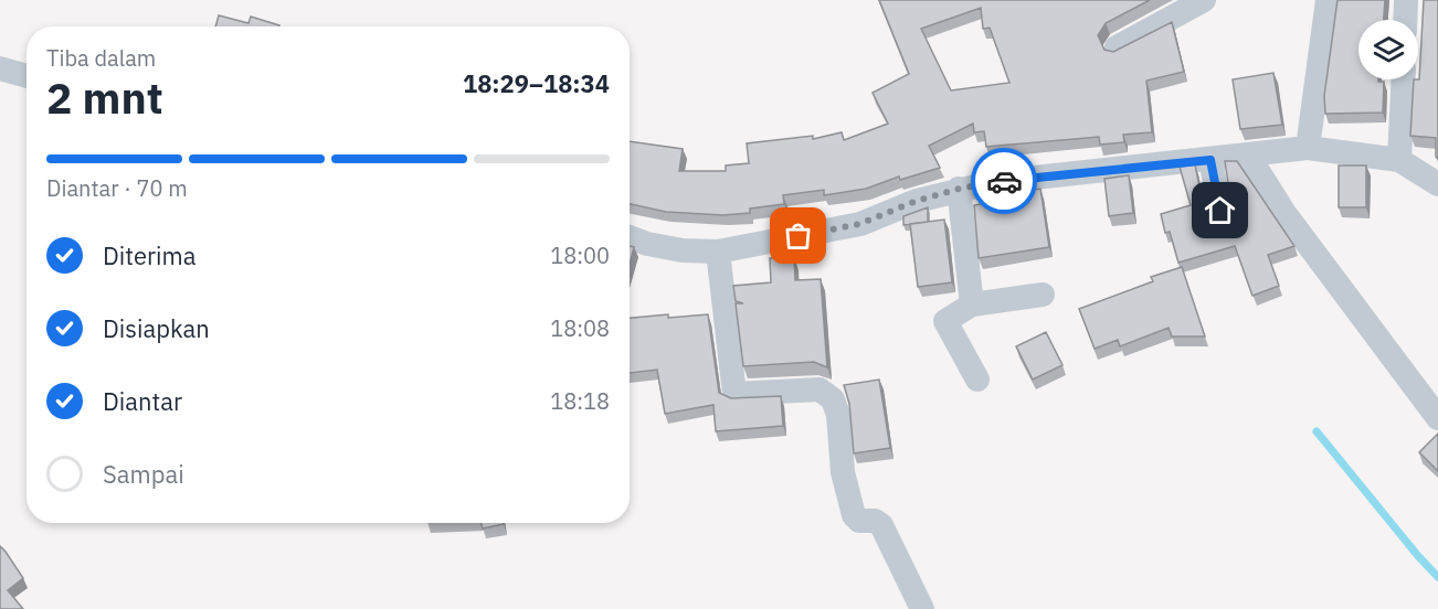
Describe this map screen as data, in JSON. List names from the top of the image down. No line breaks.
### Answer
{"page":{"heading":["2 mnt","Tiba dalam","18:29–18:34"],"bar":"Diantar · 70 m","list":[["Diterima","18:00"],["Disiapkan","18:08"],["Diantar","18:18"],"Sampai"]}}
